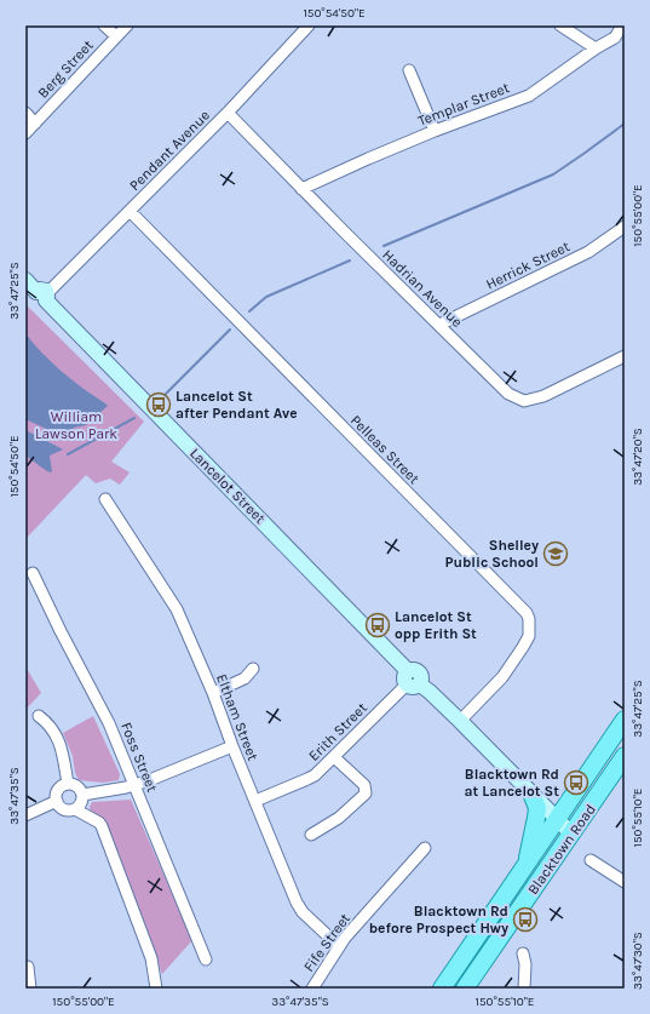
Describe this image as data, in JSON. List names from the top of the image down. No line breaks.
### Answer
{"streets":{"main road":["Blacktown Road"],"street":["Berg Street","Templar Street","Pendant Avenue","Herrick Street","Hadrian Avenue","Pelleas Street","Lancelot Street","Eltham Street","Erith Street","Foss Street","Fife Street"]},"crossings":[["Templar Street","Hadrian Avenue"],["Pendant Avenue","Hadrian Avenue"],["Pendant Avenue","Pelleas Street"],["Pendant Avenue","Lancelot Street"],["Herrick Street","Hadrian Avenue"],["Pelleas Street","Lancelot Street"],["Lancelot Street","Erith Street"],["Lancelot Street","Blacktown Road"],["Eltham Street","Erith Street"],["Eltham Street","Fife Street"]],"parks":["William Lawson Park"],"places":{"bus stop":["Lancelot St after Pendant Ave","Lancelot St opp Erith St","Blacktown Rd at Lancelot St","Blacktown Rd before Prospect Hwy"],"school or university":["Shelley Public School"]},"coordinates":["150°54'50\"E","150°55'00\"E","33°47'25\"S","33°47'20\"S","33°47'35\"S","150°55'10\"E","33°47'30\"S"]}
